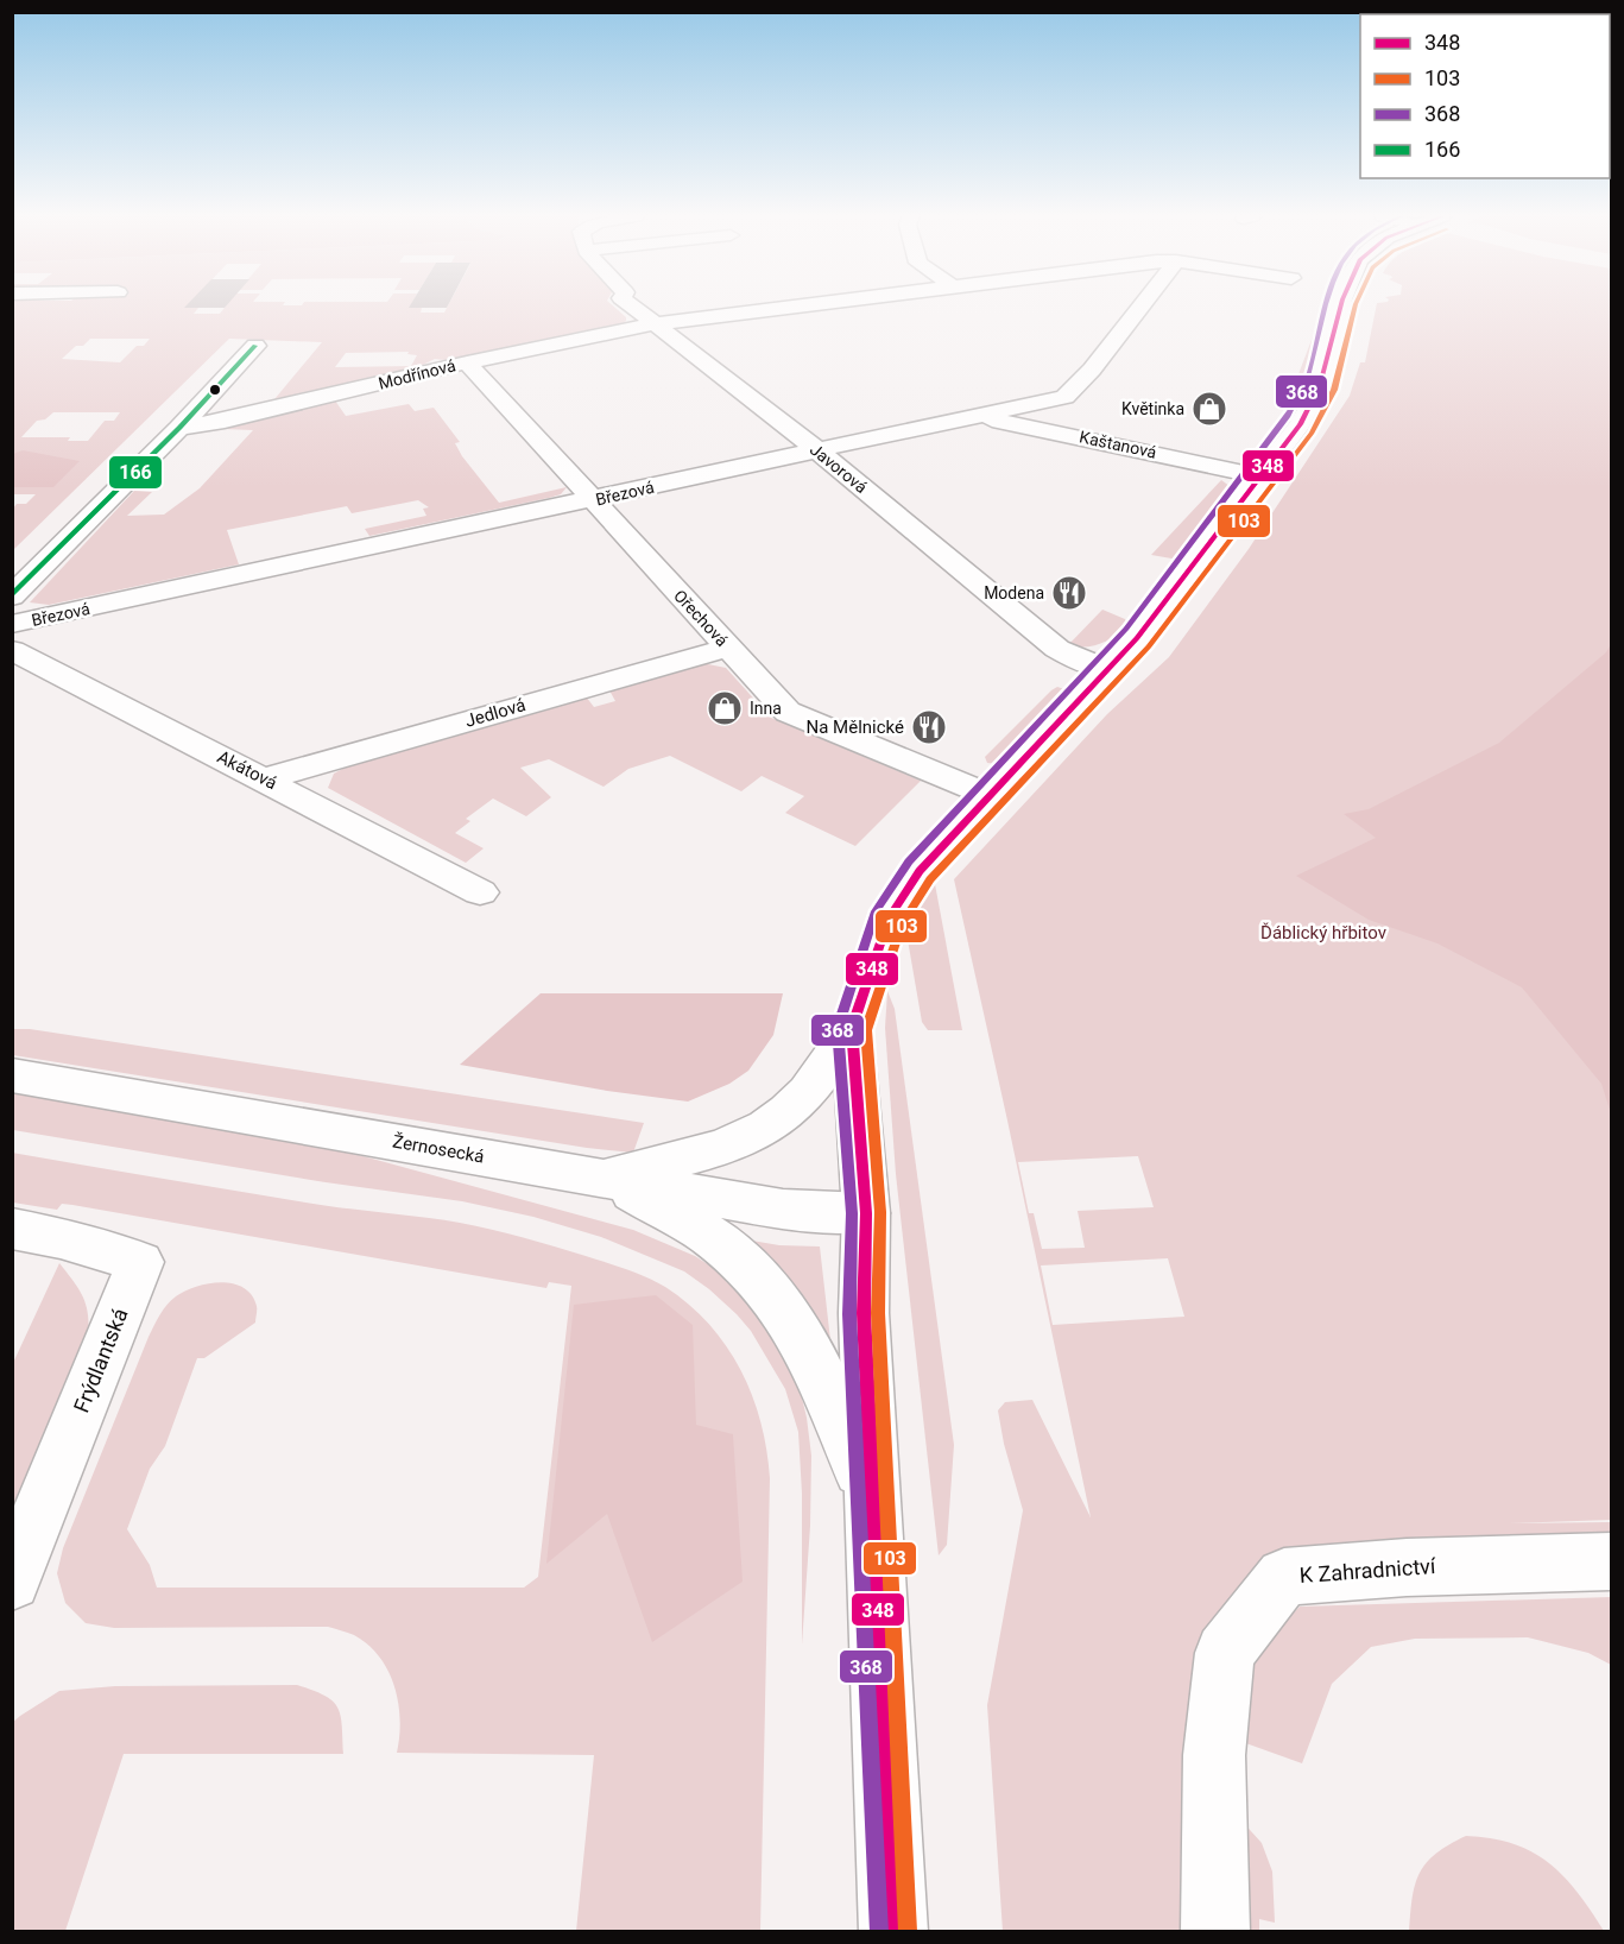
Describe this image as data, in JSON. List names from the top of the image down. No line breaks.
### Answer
{"streets":{"street":["Modřínová","Kaštanová","Javorová","Březová","Ořechová","Jedlová","Akátová","Žernosecká","Frýdlantská","K Zahradnictví"]},"crossings":[["Modřínová","Javorová"],["Modřínová","Ořechová"],["Kaštanová","Březová"],["Javorová","Březová"],["Březová","Ořechová"],["Ořechová","Jedlová"],["Jedlová","Akátová"]],"parks":["Ďáblický hřbitov"],"places":{"shop":["Květinka","Inna"],"restaurant":["Modena","Na Mělnické"]},"lines":["transit line 348","transit line 103","transit line 368","transit line 166"],"legend":["348","103","368","166"]}
